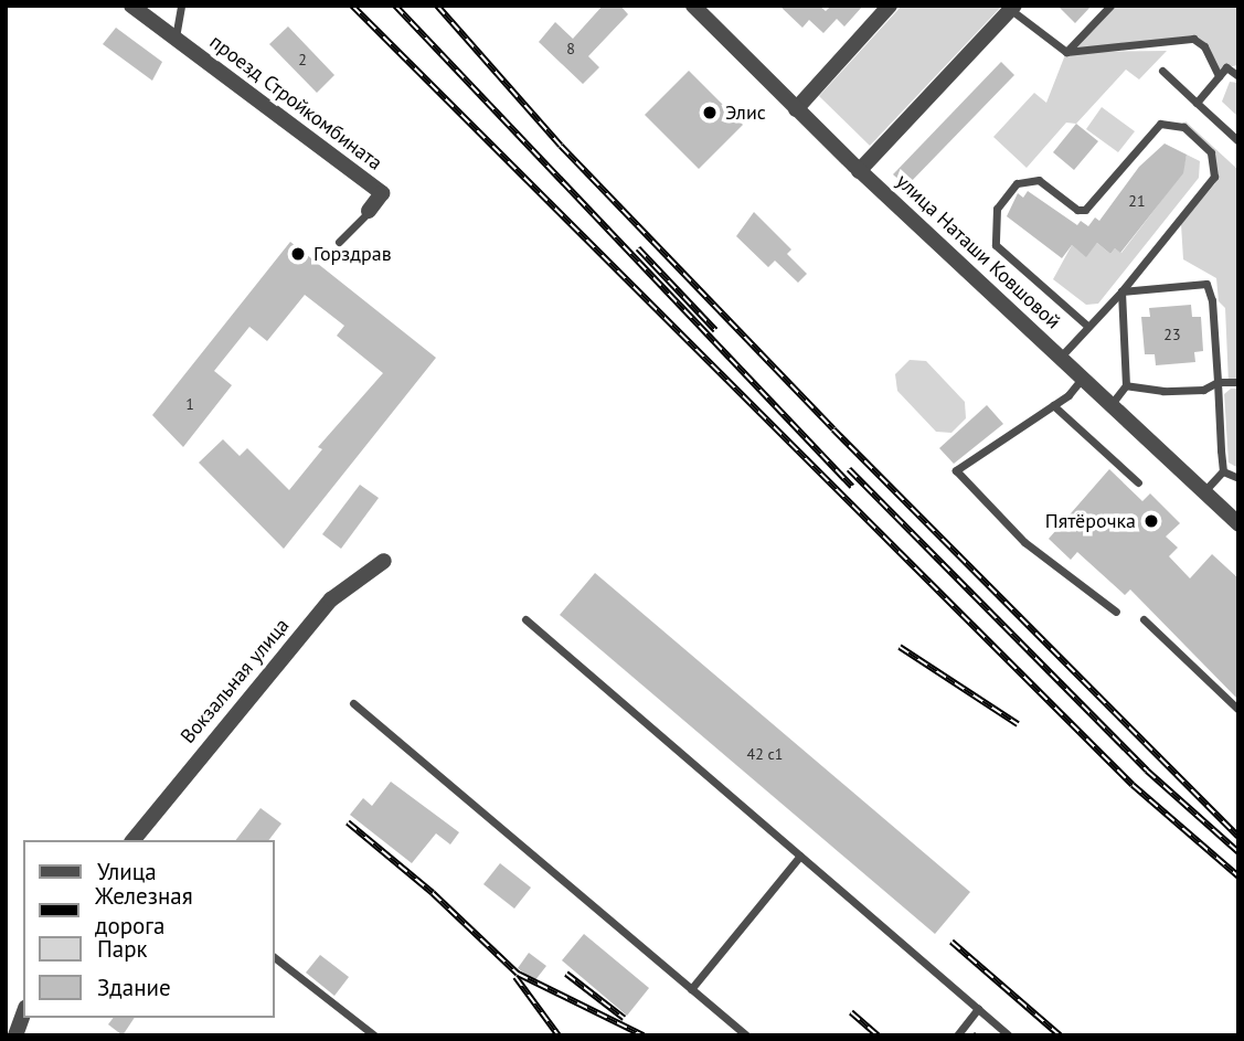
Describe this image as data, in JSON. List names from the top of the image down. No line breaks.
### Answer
{"streets":{"street":["проезд Стройкомбината","улица Наташи Ковшовой","Вокзальная улица"]},"places":["Элис","Горздрав","Пятёрочка"],"house_numbers":["8","2","21","23","1","42 с1"],"legend":["Улица","Железная дорога","Парк","Здание"]}
